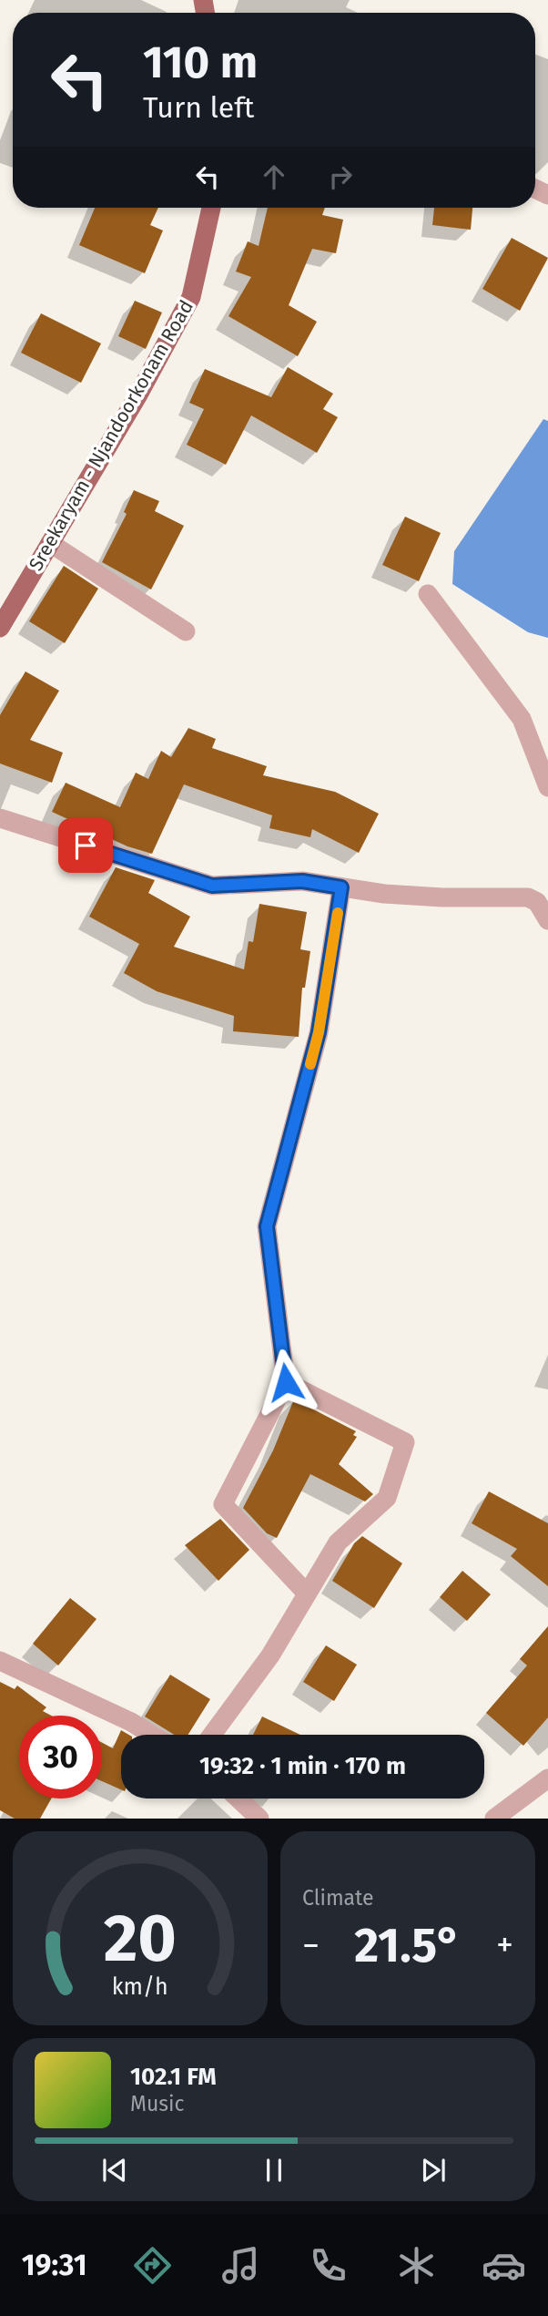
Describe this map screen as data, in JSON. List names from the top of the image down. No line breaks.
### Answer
{"streets":{"main road":["Sreekaryam - Njandoorkonam Road"]},"page":{"turn":["110 m","Turn left"],"limit":"30","trip":"19:32 · 1 min · 170 m","tile":"Climate","heat":["−","21.5°","+"],"song":["102.1 FM","Music"],"tabs":"19:31","gauge":["20","km/h"]}}
